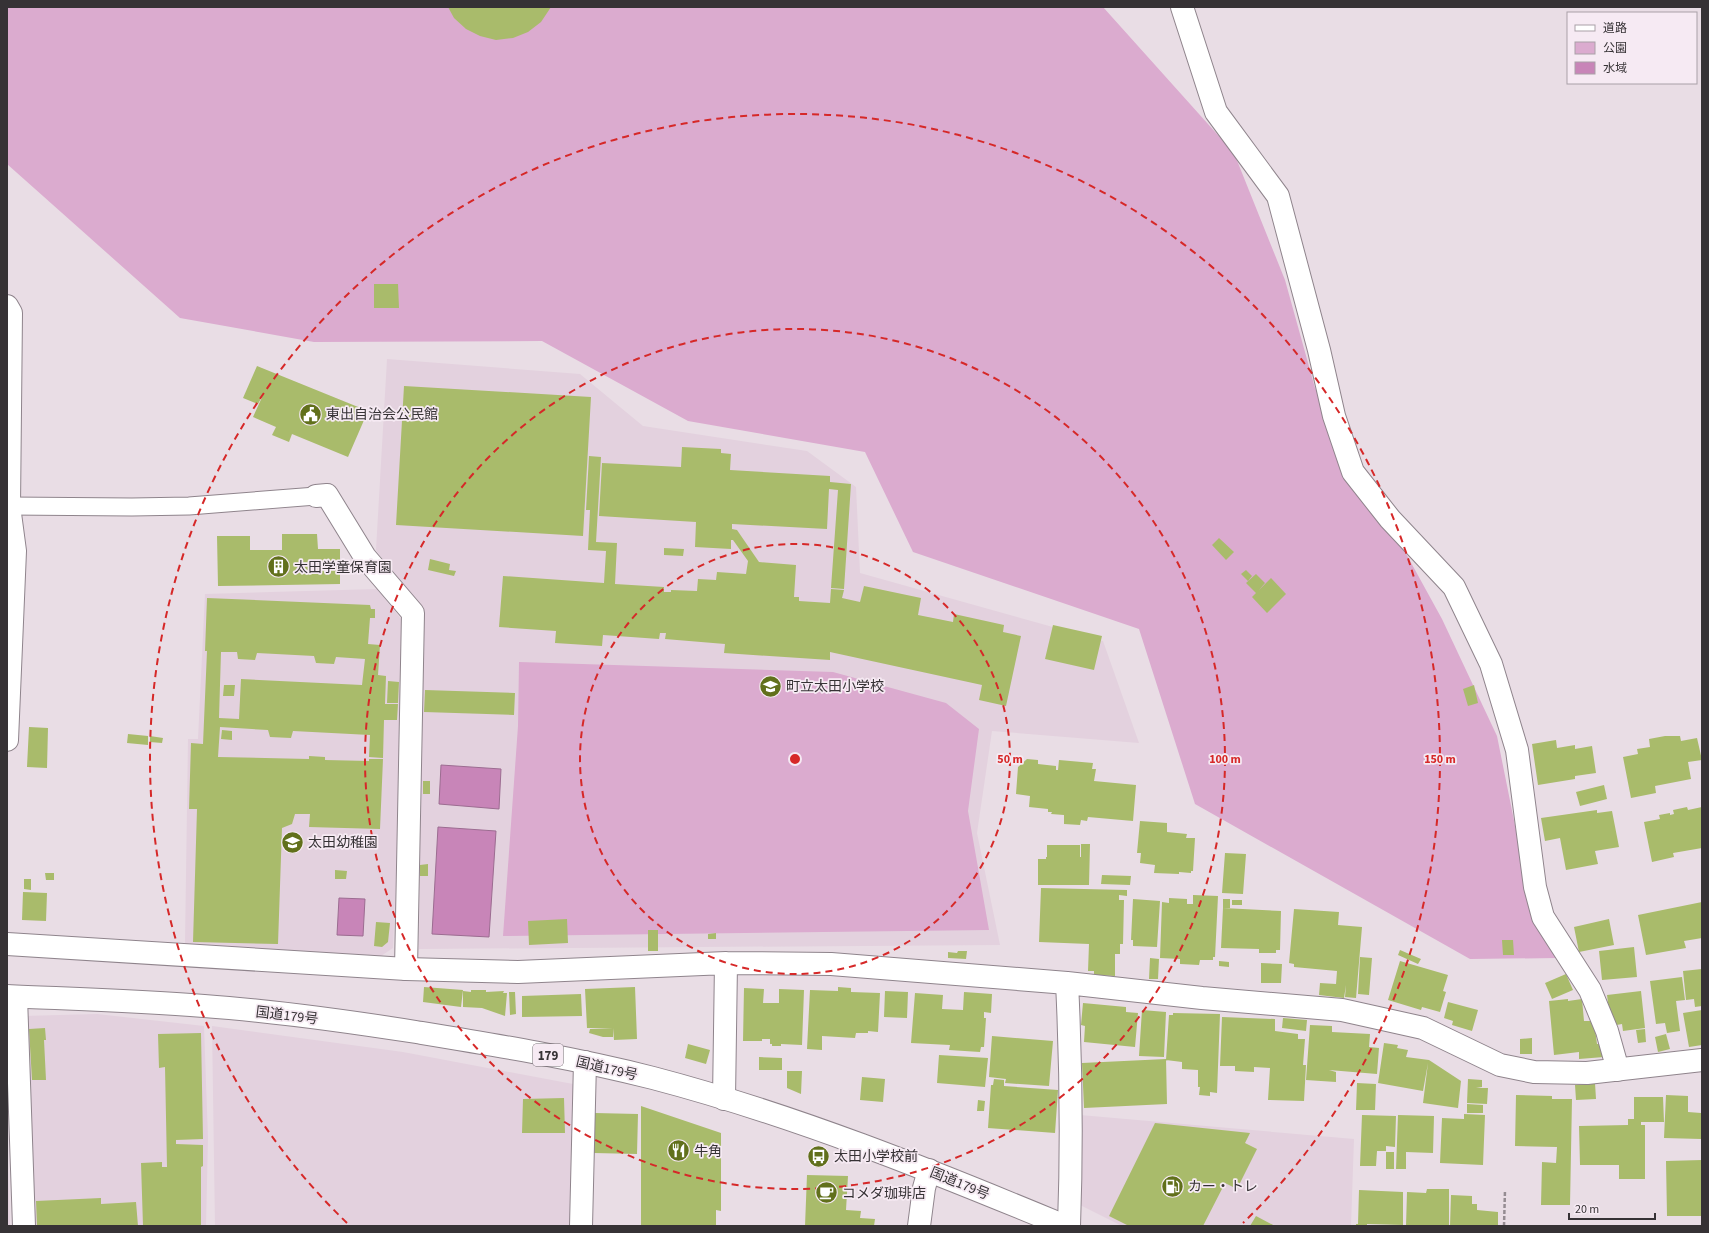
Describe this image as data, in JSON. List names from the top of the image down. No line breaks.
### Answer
{"streets":{"main road":["国道179号","179"]},"places":{"public building":["東出自治会公民館"],"building":["太田学童保育園"],"school or university":["町立太田小学校","太田幼稚園"],"restaurant":["牛角"],"bus stop":["太田小学校前"],"fuel station":["カー・トレ"],"cafe":["コメダ珈琲店"]},"legend":["道路","公園","水域"],"scale_bar":"20 m","rings":["50 m","100 m","150 m"]}
